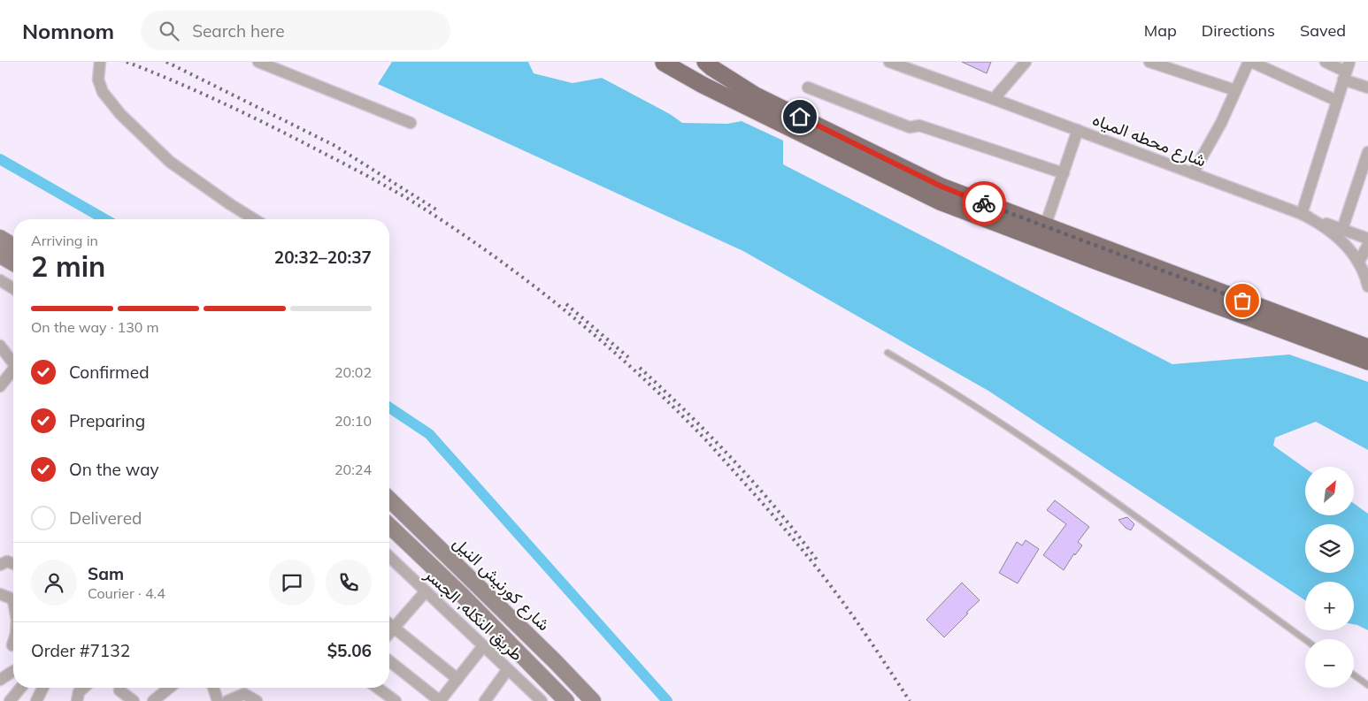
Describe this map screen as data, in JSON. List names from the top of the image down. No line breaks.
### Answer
{"streets":{"main road":["شارع كورنيش النيل"],"street":["شارع محطه المياه","طريق النكله, الجسر"]},"north":"top right","page":{"header":"Nomnom","search":"Search here","nav":["Map","Directions","Saved"],"heading":["2 min","Arriving in","20:32–20:37"],"panel":["Sam","Courier · 4.4","Order #7132","$5.06"],"bar":"On the way · 130 m","list":[["Confirmed","20:02"],["Preparing","20:10"],["On the way","20:24"],"Delivered"],"map_buttons":["+","−"]}}
